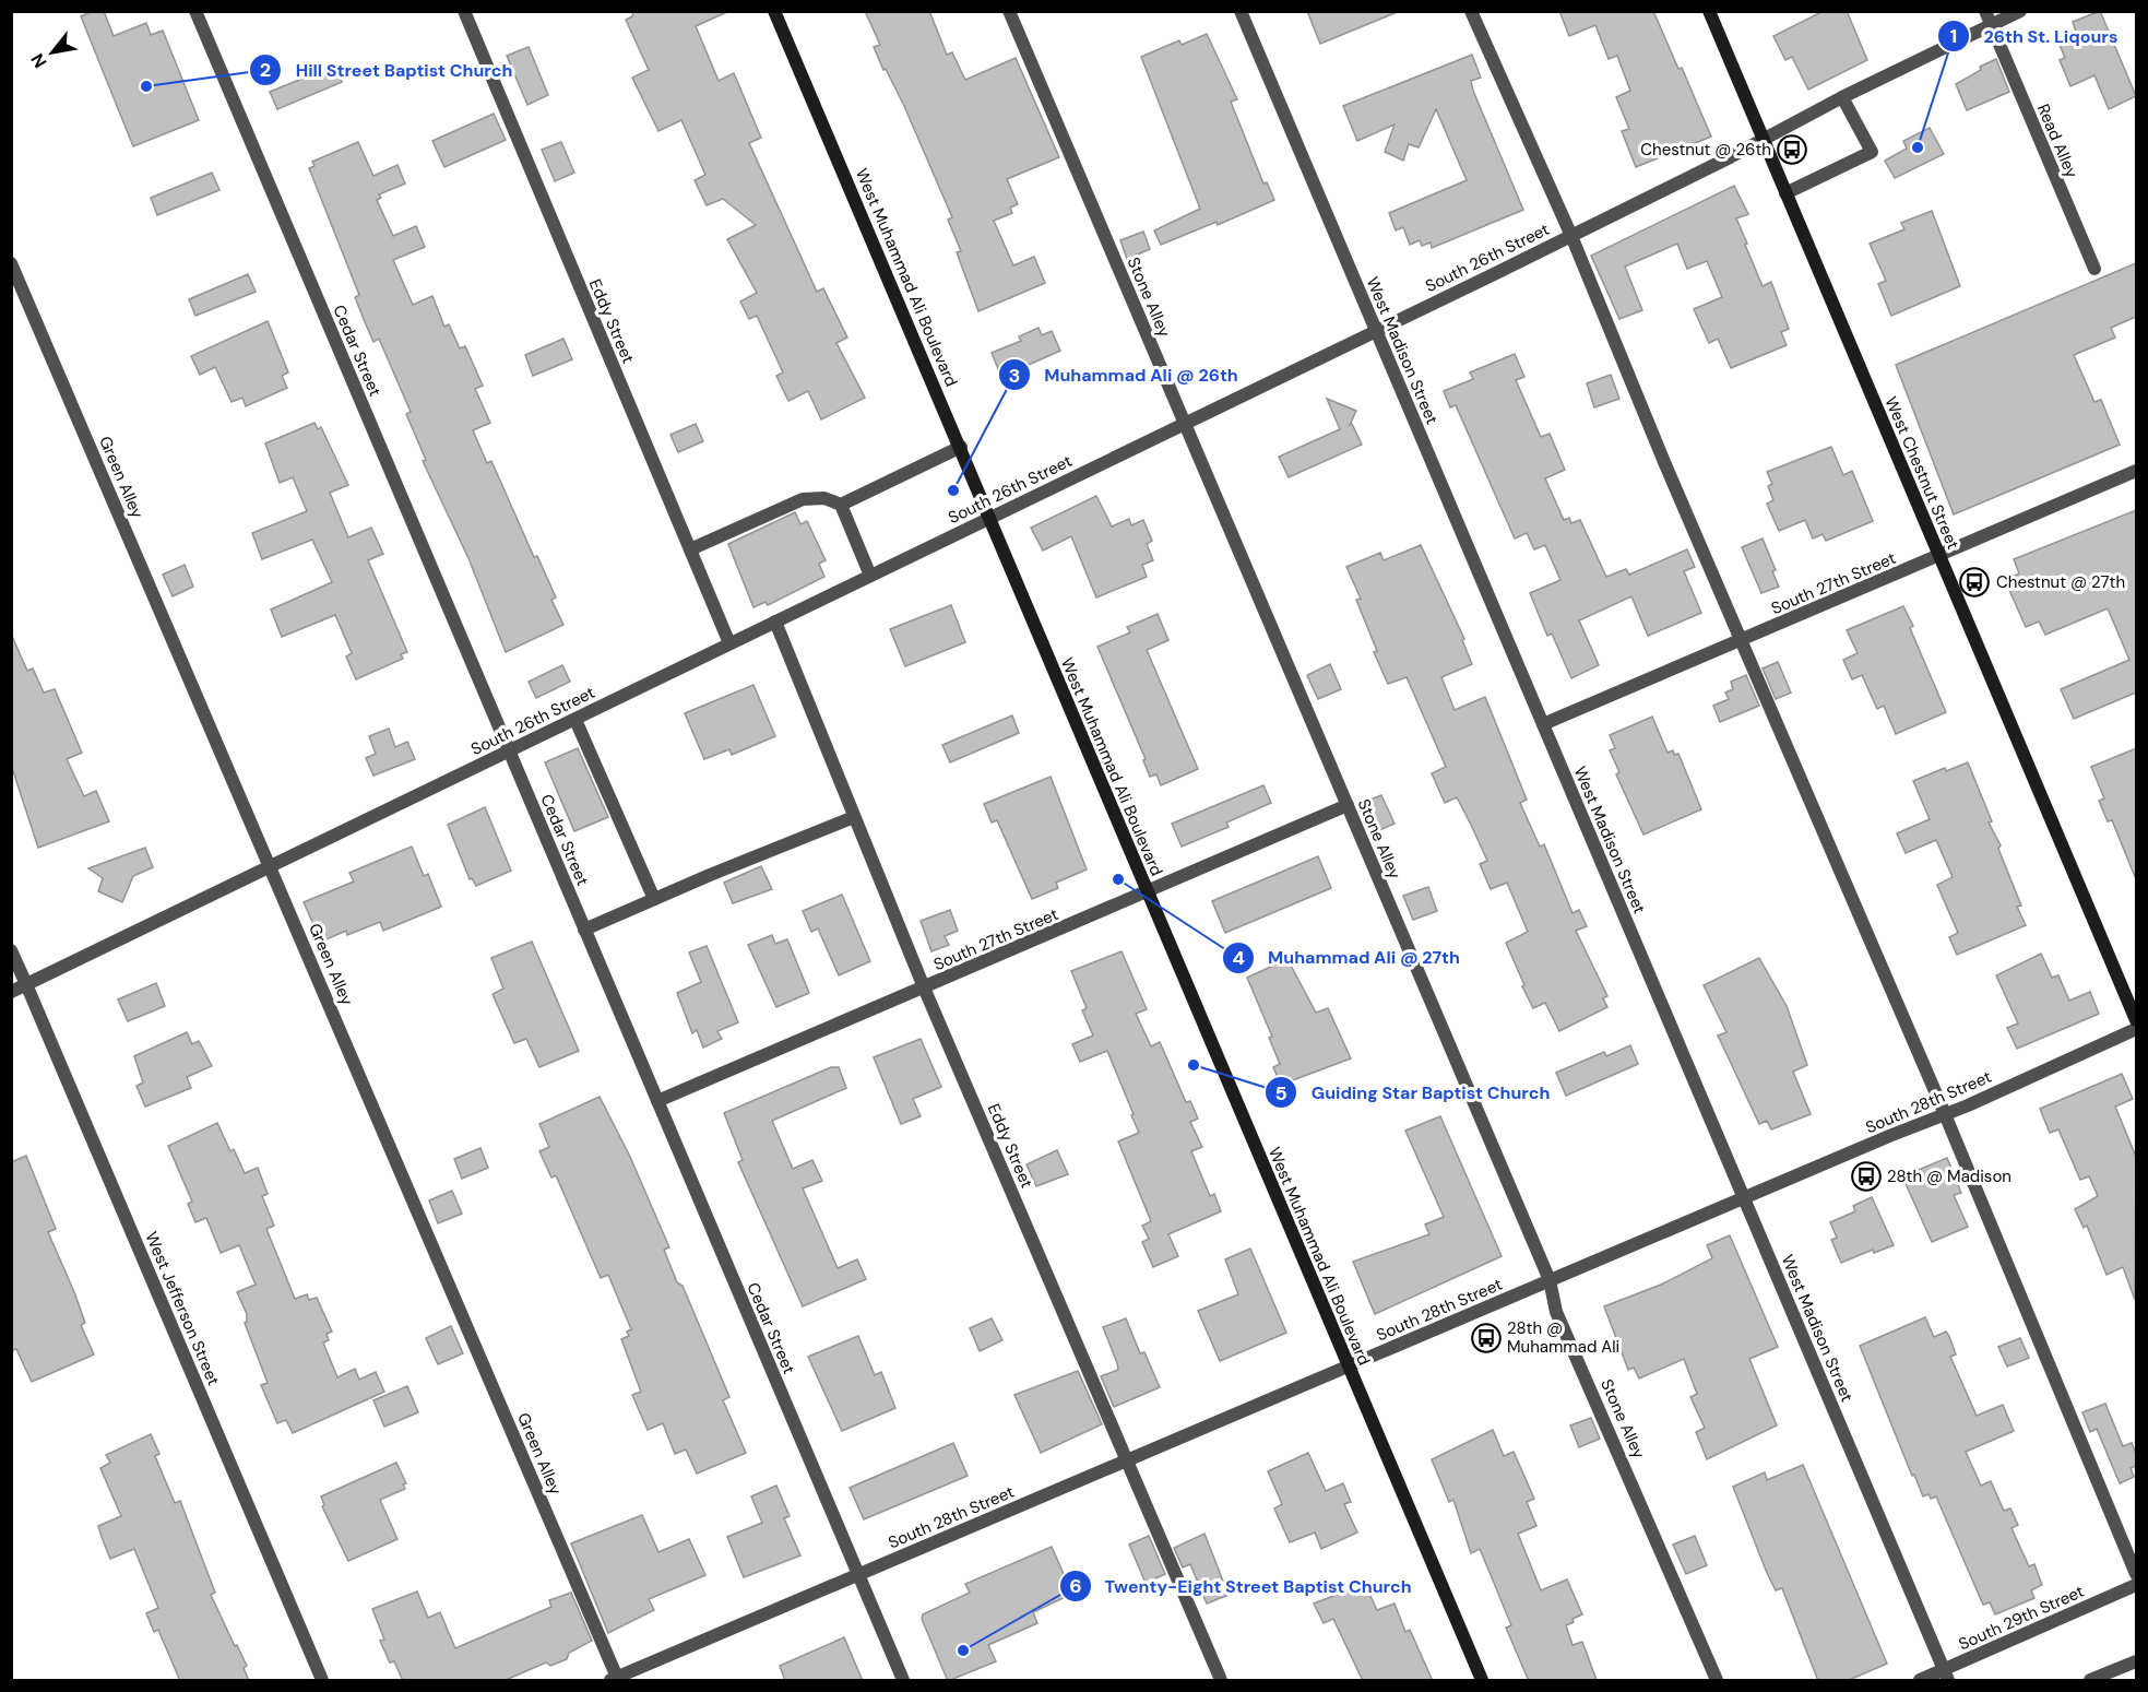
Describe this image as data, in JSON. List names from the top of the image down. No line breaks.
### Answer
{"streets":{"main road":["West Muhammad Ali Boulevard","West Chestnut Street"],"street":["Read Alley","South 26th Street","Stone Alley","Eddy Street","Cedar Street","West Madison Street","Green Alley","South 27th Street","South 28th Street","West Jefferson Street","South 29th Street"]},"crossings":[["Read Alley","South 26th Street"],["South 26th Street","West Muhammad Ali Boulevard"],["South 26th Street","Stone Alley"],["South 26th Street","Eddy Street"],["South 26th Street","Cedar Street"],["South 26th Street","West Madison Street"],["South 26th Street","West Chestnut Street"],["South 26th Street","Green Alley"],["South 26th Street","West Jefferson Street"],["West Muhammad Ali Boulevard","South 27th Street"],["West Muhammad Ali Boulevard","South 28th Street"],["Stone Alley","South 27th Street"],["Stone Alley","South 28th Street"],["Eddy Street","South 27th Street"],["Eddy Street","South 28th Street"],["Cedar Street","South 27th Street"],["Cedar Street","South 28th Street"],["West Madison Street","South 27th Street"],["West Madison Street","South 28th Street"],["West Madison Street","South 29th Street"],["West Chestnut Street","South 27th Street"],["Green Alley","South 28th Street"]],"places":{"other":["Hill Street Baptist Church","26th St. Liqours","Muhammad Ali @ 26th","Muhammad Ali @ 27th","Guiding Star Baptist Church","Twenty-Eight Street Baptist Church"],"bus stop":["Chestnut @ 26th","Chestnut @ 27th","28th @ Madison","28th @ Muhammad Ali"]},"north":"bottom left"}
